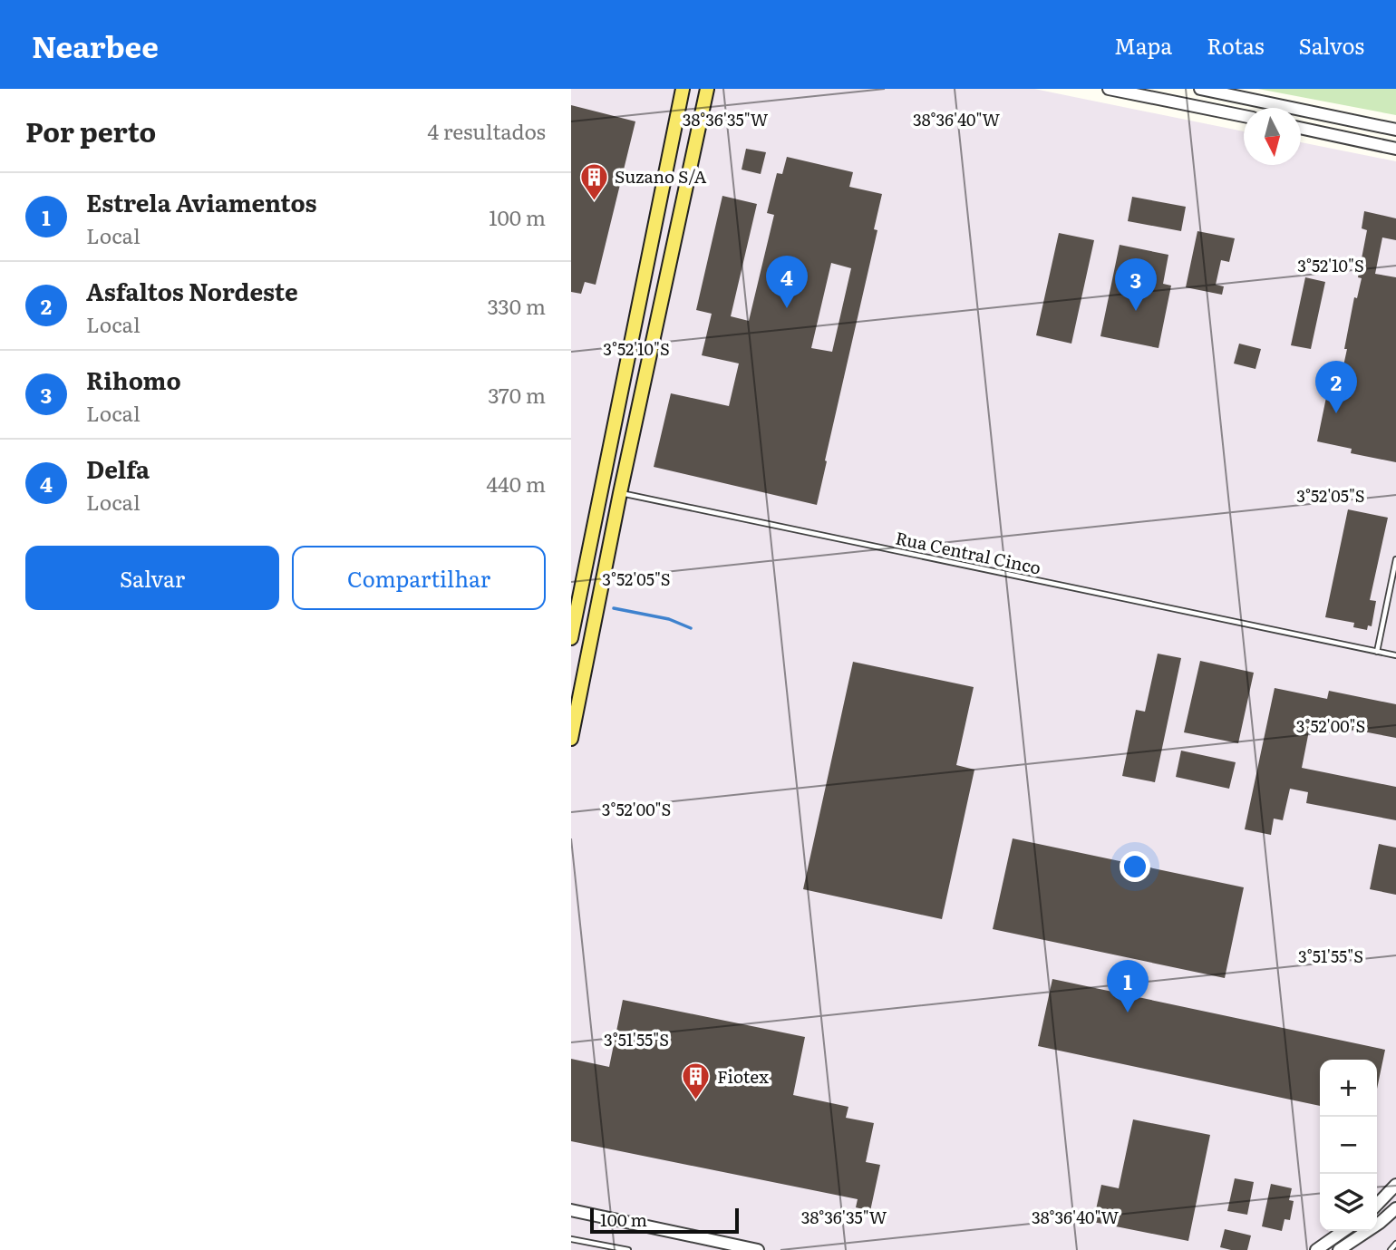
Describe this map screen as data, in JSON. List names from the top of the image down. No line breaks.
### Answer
{"streets":{"lane":["Rua Central Cinco"]},"places":{"building":["Suzano S/A","Fiotex"]},"scale_bar":"100 m","north":"bottom","page":{"header":"Nearbee","nav":["Mapa","Rotas","Salvos"],"heading":["Por perto","4 resultados"],"list":[{"mark":"1","name":"Estrela Aviamentos","note":"Local","value":"100 m"},{"mark":"2","name":"Asfaltos Nordeste","note":"Local","value":"330 m"},{"mark":"3","name":"Rihomo","note":"Local","value":"370 m"},{"mark":"4","name":"Delfa","note":"Local","value":"440 m"}],"pins":["4","3","2","1"],"buttons":["Salvar","Compartilhar"],"map_buttons":["+","−"],"scale":"100 m"},"coordinates":["38°36'35\"W","38°36'40\"W","3°52'10\"S","3°52'05\"S","3°52'00\"S","3°51'55\"S"]}
